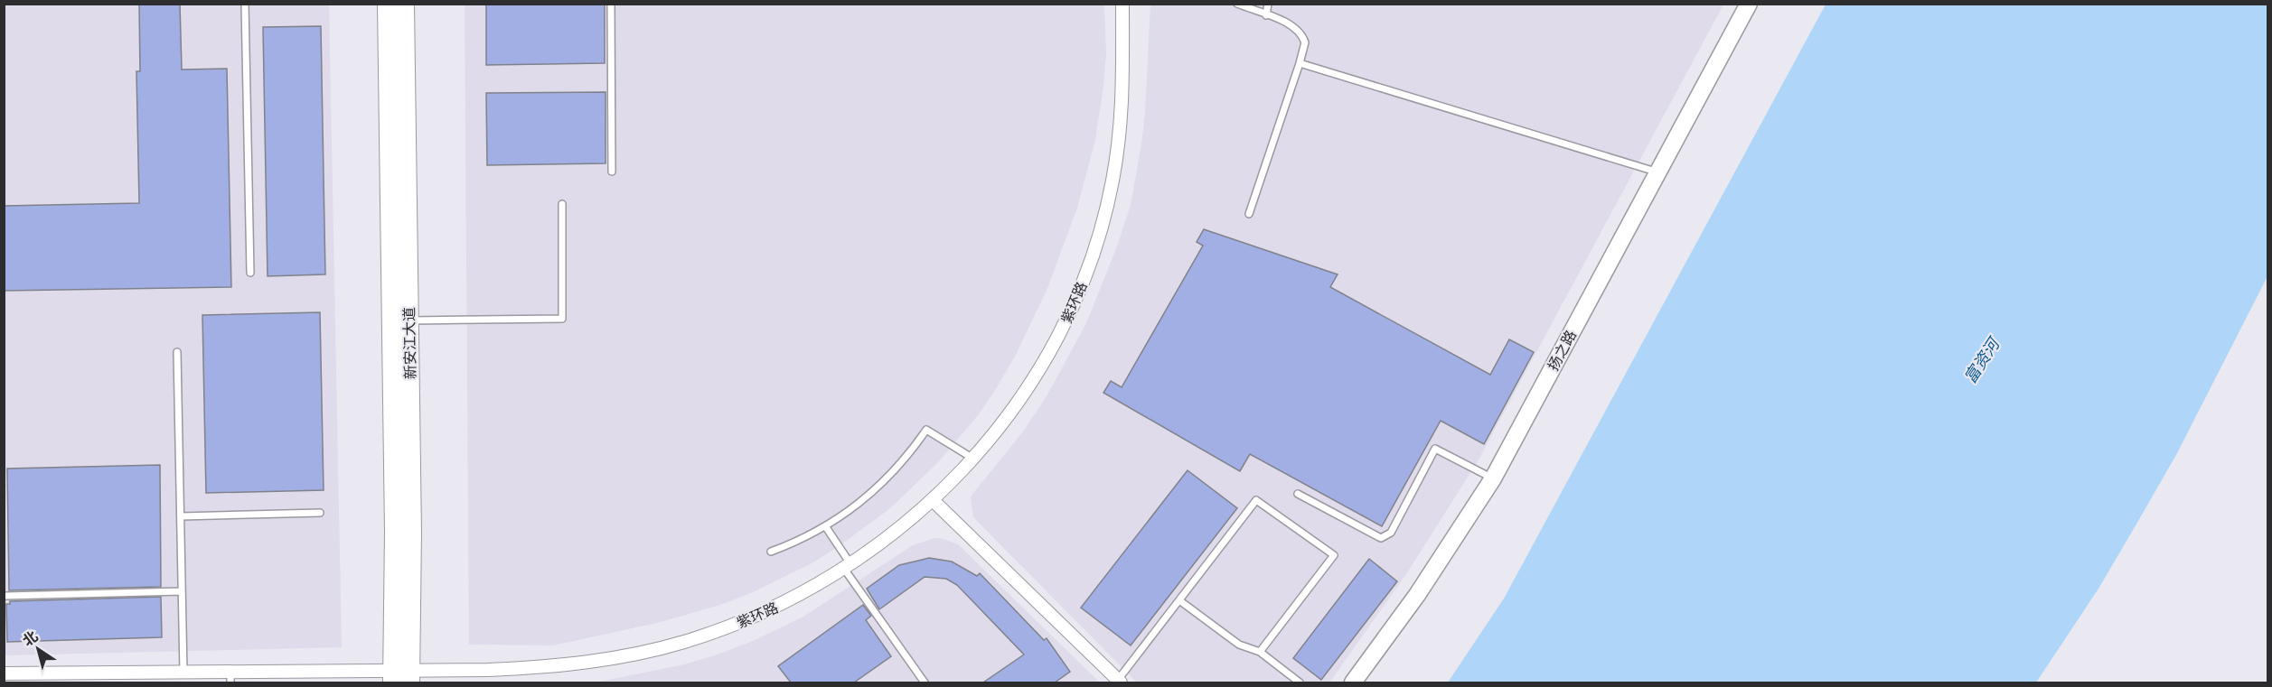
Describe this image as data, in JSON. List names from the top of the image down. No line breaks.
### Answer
{"streets":{"main road":["新安江大道"],"street":["紫环路","扬之路"]},"crossings":[["紫环路","新安江大道"]],"water":["富资河"],"north":"top left"}
